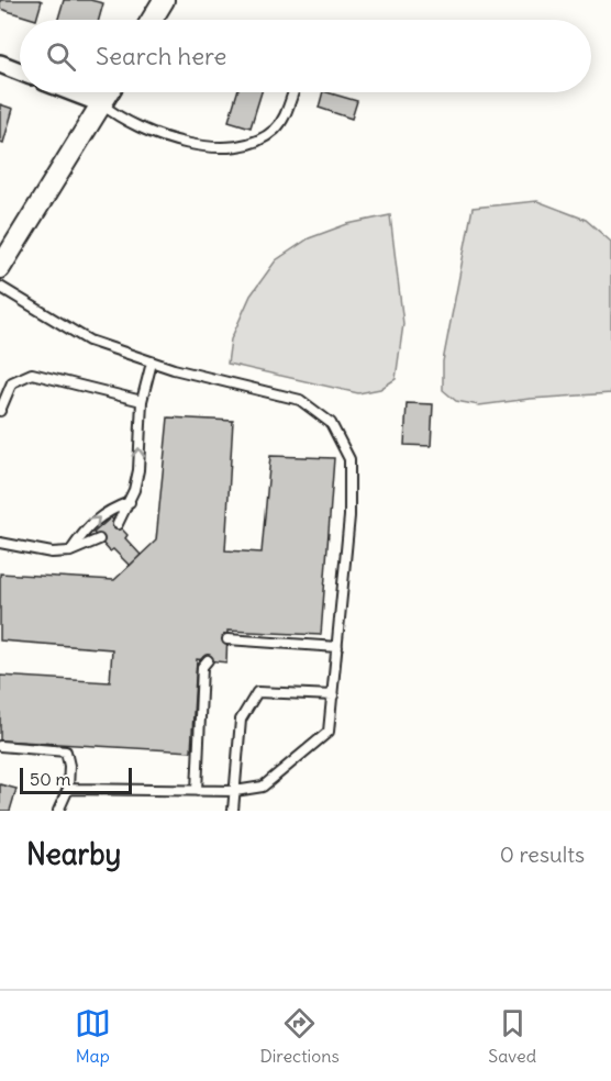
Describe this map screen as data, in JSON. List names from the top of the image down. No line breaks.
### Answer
{"scale_bar":"50 m","page":{"search":"Search here","scale":"50 m","heading":["Nearby","0 results"],"nav":["Map","Directions","Saved"]}}
